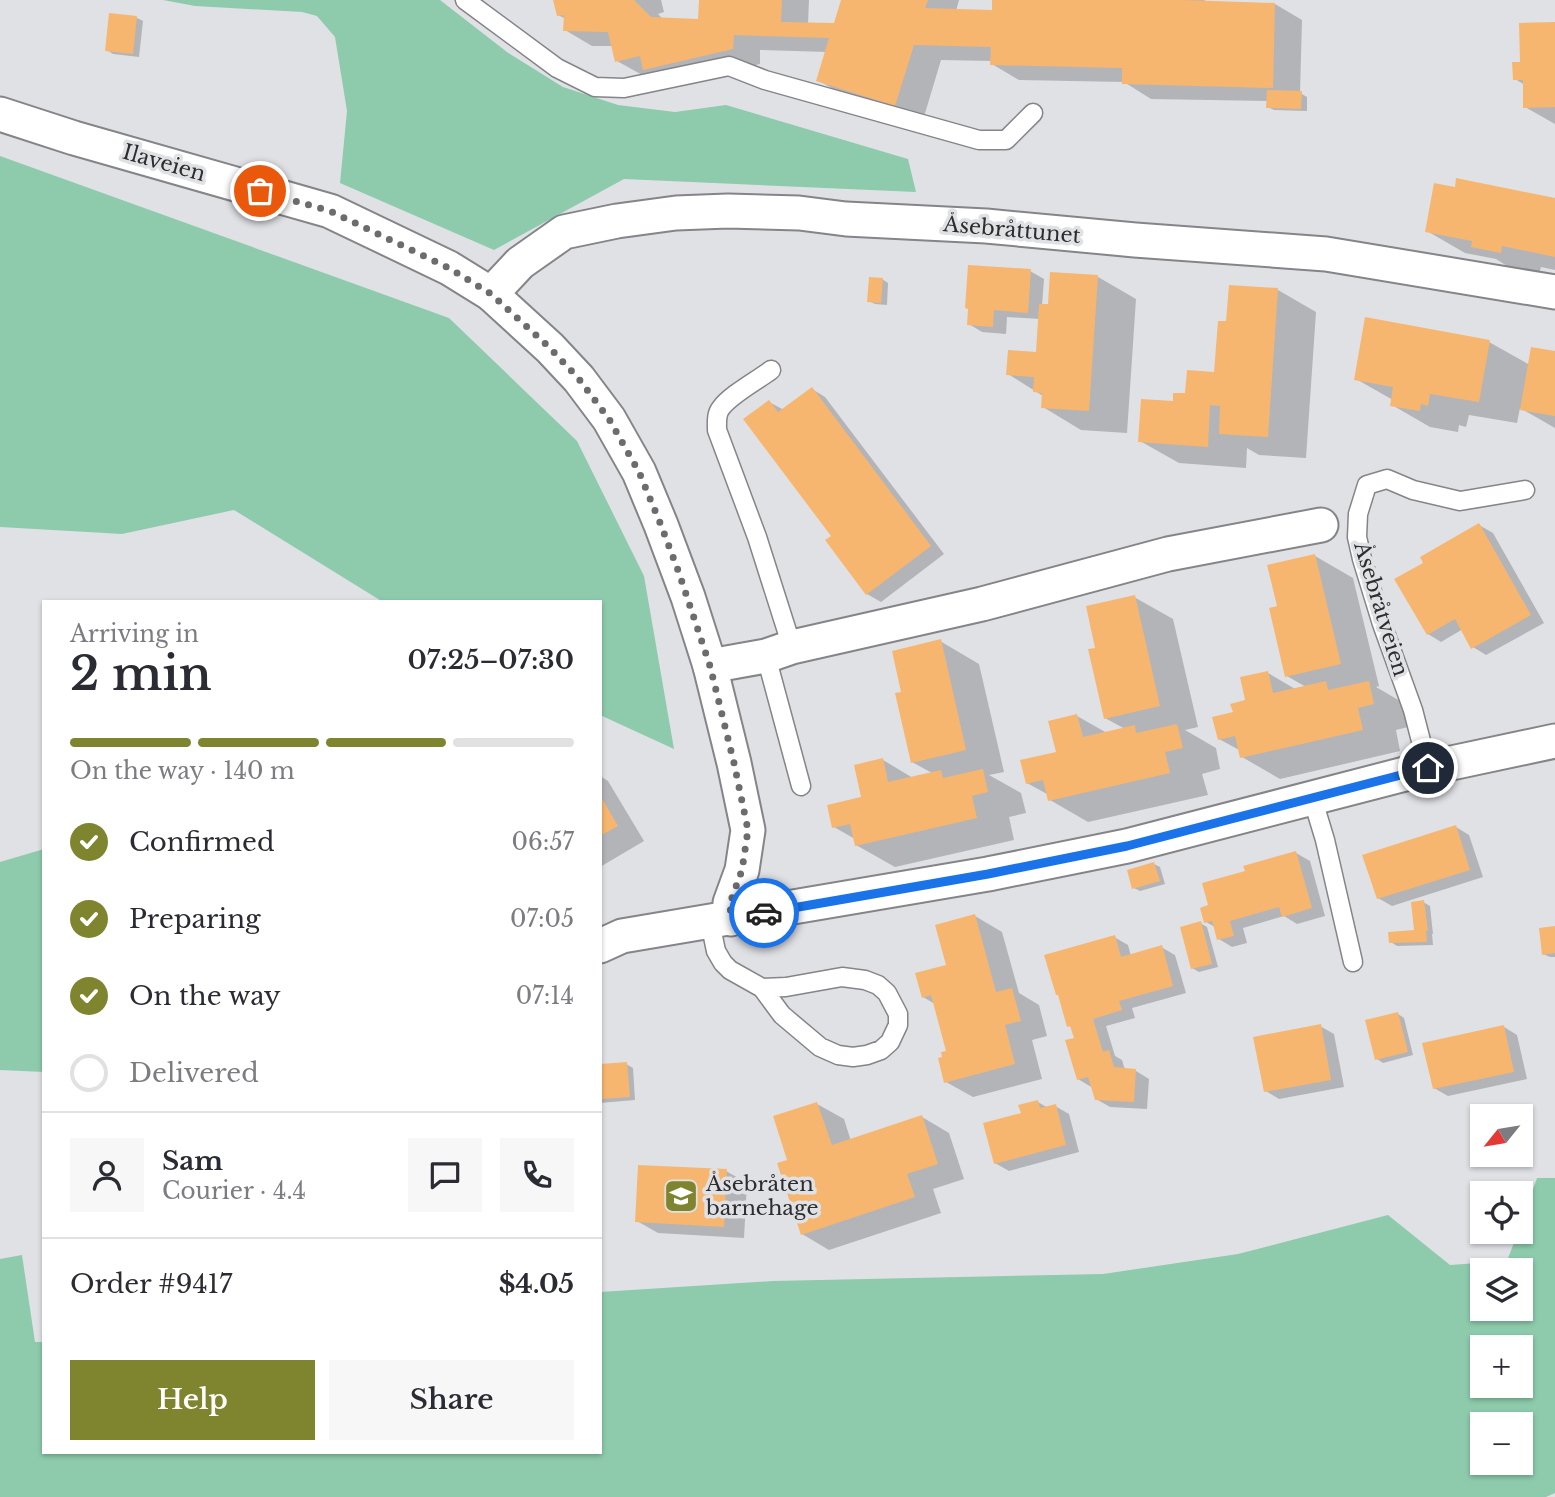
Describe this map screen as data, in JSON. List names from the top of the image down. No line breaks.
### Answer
{"streets":{"street":["Ilaveien","Åsebråttunet"],"lane":["Åsebråtveien"]},"crossings":[["Ilaveien","Åsebråttunet"]],"places":{"school or university":["Åsebråten barnehage"]},"north":"bottom left","page":{"heading":["2 min","Arriving in","07:25–07:30"],"panel":["Sam","Courier · 4.4","Order #9417","$4.05"],"bar":"On the way · 140 m","list":[["Confirmed","06:57"],["Preparing","07:05"],["On the way","07:14"],"Delivered"],"map_buttons":["+","−"],"buttons":["Help","Share"]}}
